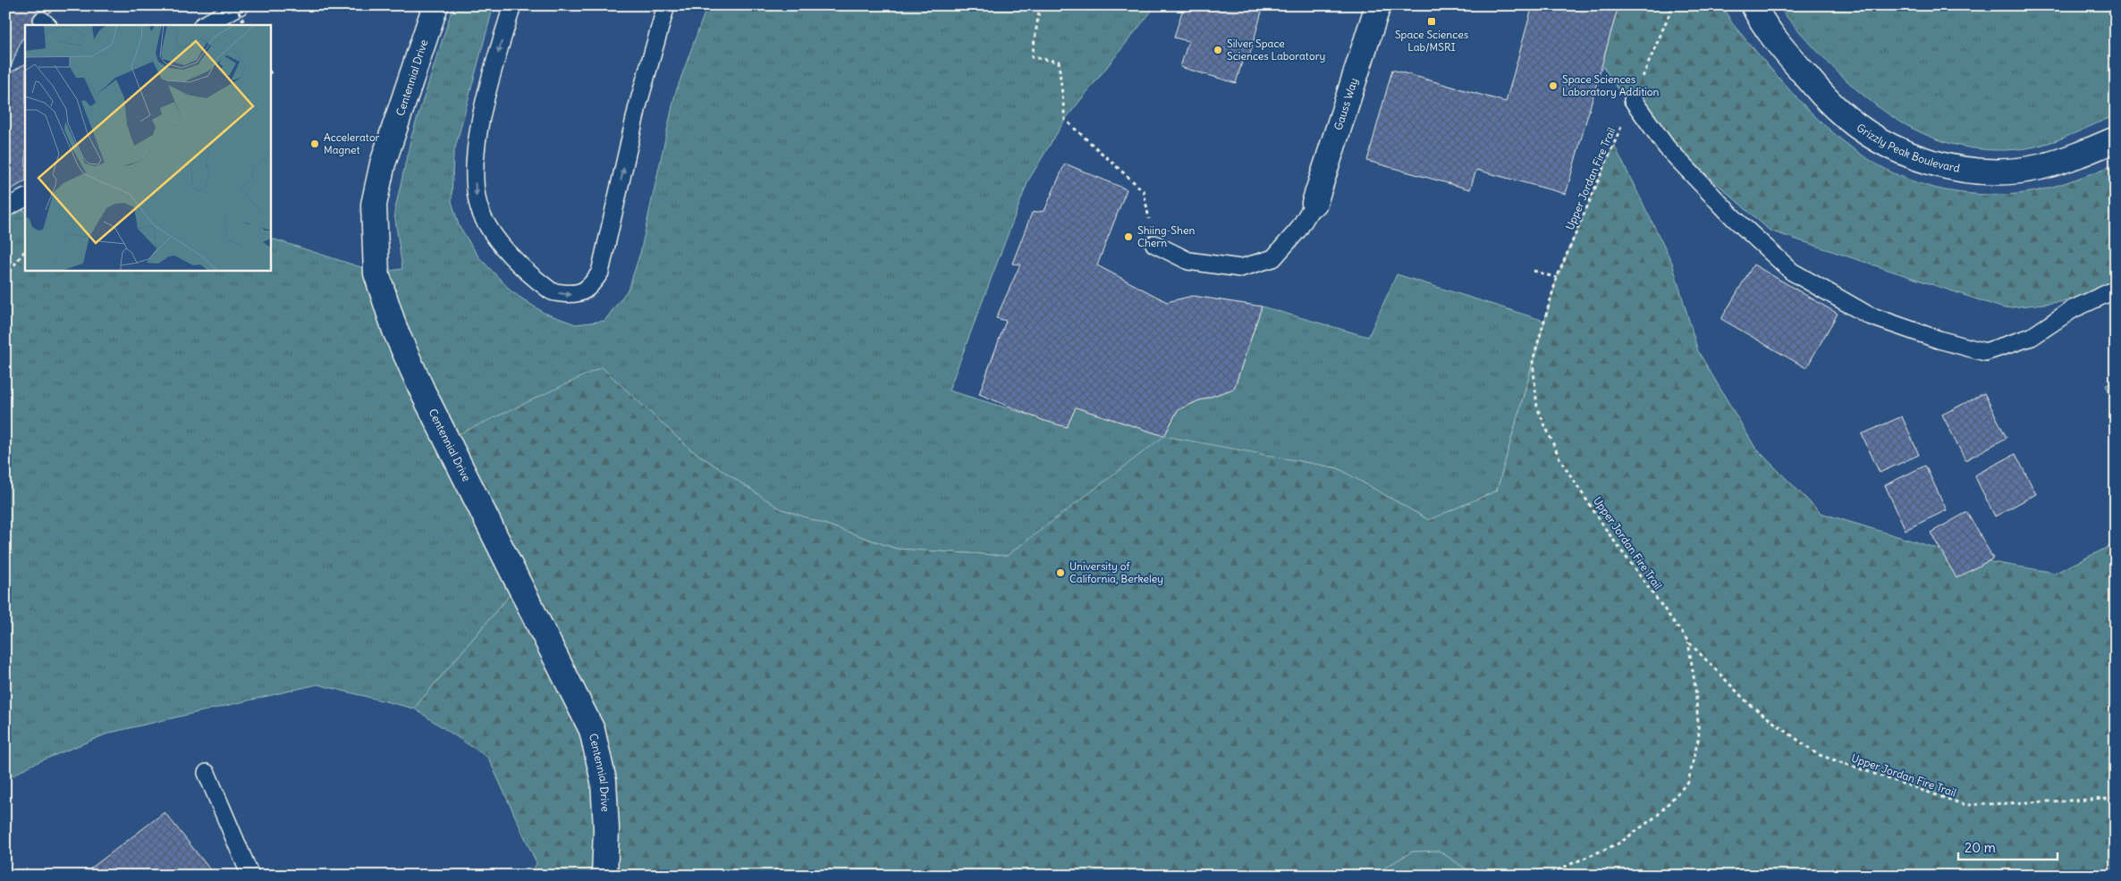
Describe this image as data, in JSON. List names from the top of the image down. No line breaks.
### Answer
{"streets":{"street":["Centennial Drive","Gauss Way","Grizzly Peak Boulevard"],"path":["Upper Jordan Fire Trail"]},"places":{"transit":["Space Sciences Lab/MSRI"],"other":["Silver Space Sciences Laboratory","Space Sciences Laboratory Addition","Accelerator Magnet","Shiing-Shen Chern","University of California, Berkeley"]},"scale_bar":"20 m"}
